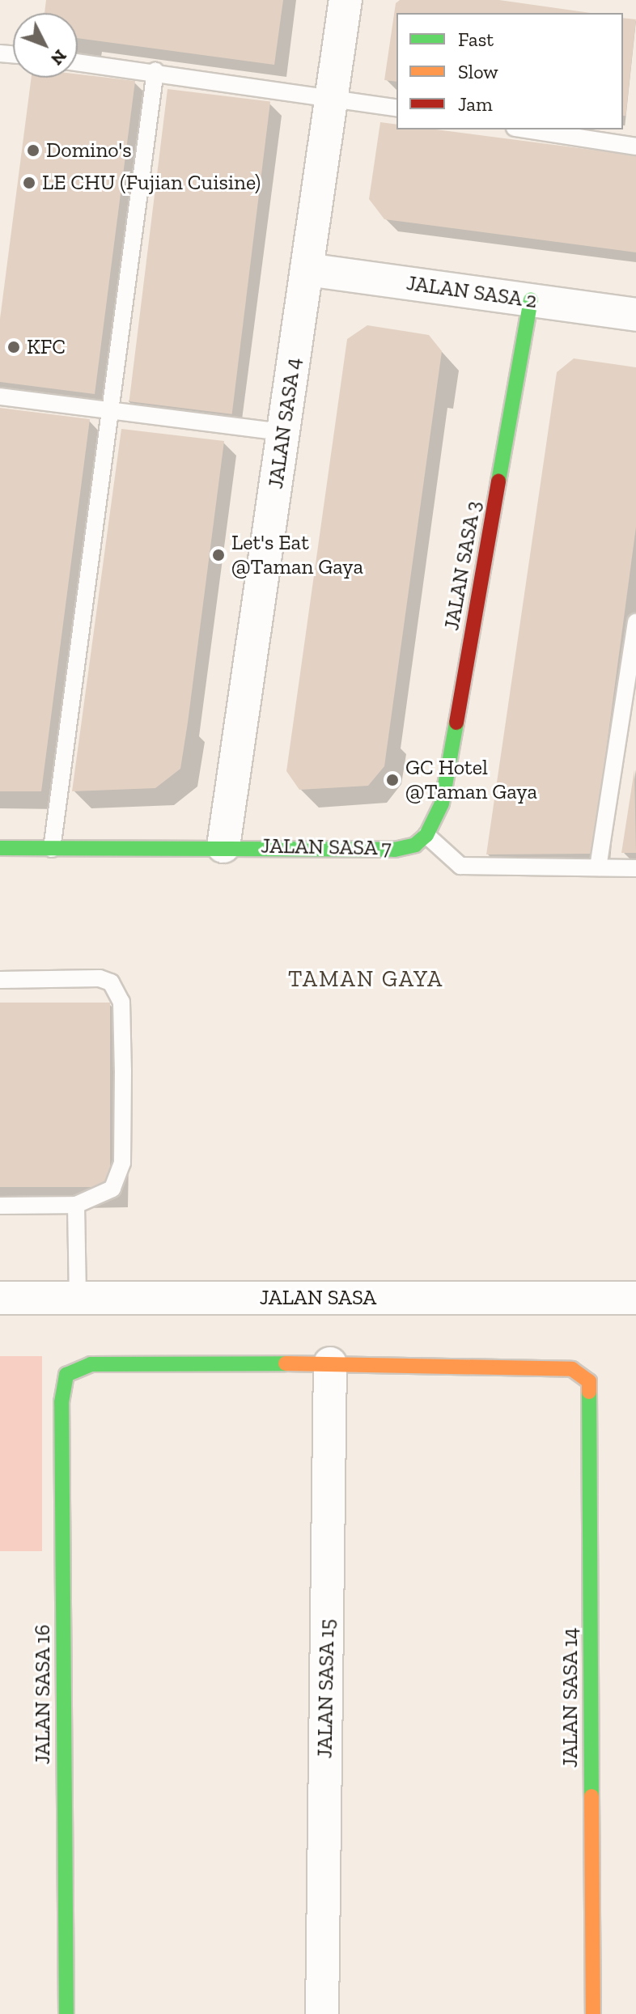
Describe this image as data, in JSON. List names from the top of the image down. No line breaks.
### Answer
{"streets":{"street":["JALAN SASA 2","JALAN SASA 4","JALAN SASA 3","JALAN SASA 7","JALAN SASA","JALAN SASA 15","JALAN SASA 16","JALAN SASA 14"]},"crossings":[["JALAN SASA 2","JALAN SASA 4"],["JALAN SASA 2","JALAN SASA 3"],["JALAN SASA 4","JALAN SASA 7"],["JALAN SASA 3","JALAN SASA 7"],["JALAN SASA 15","JALAN SASA 16"],["JALAN SASA 15","JALAN SASA 14"],["JALAN SASA 16","JALAN SASA 14"]],"districts":["TAMAN GAYA"],"places":["Domino's","LE CHU (Fujian Cuisine)","KFC","Let's Eat @Taman Gaya","GC Hotel @Taman Gaya"],"legend":["Fast","Slow","Jam"],"north":"bottom right"}
